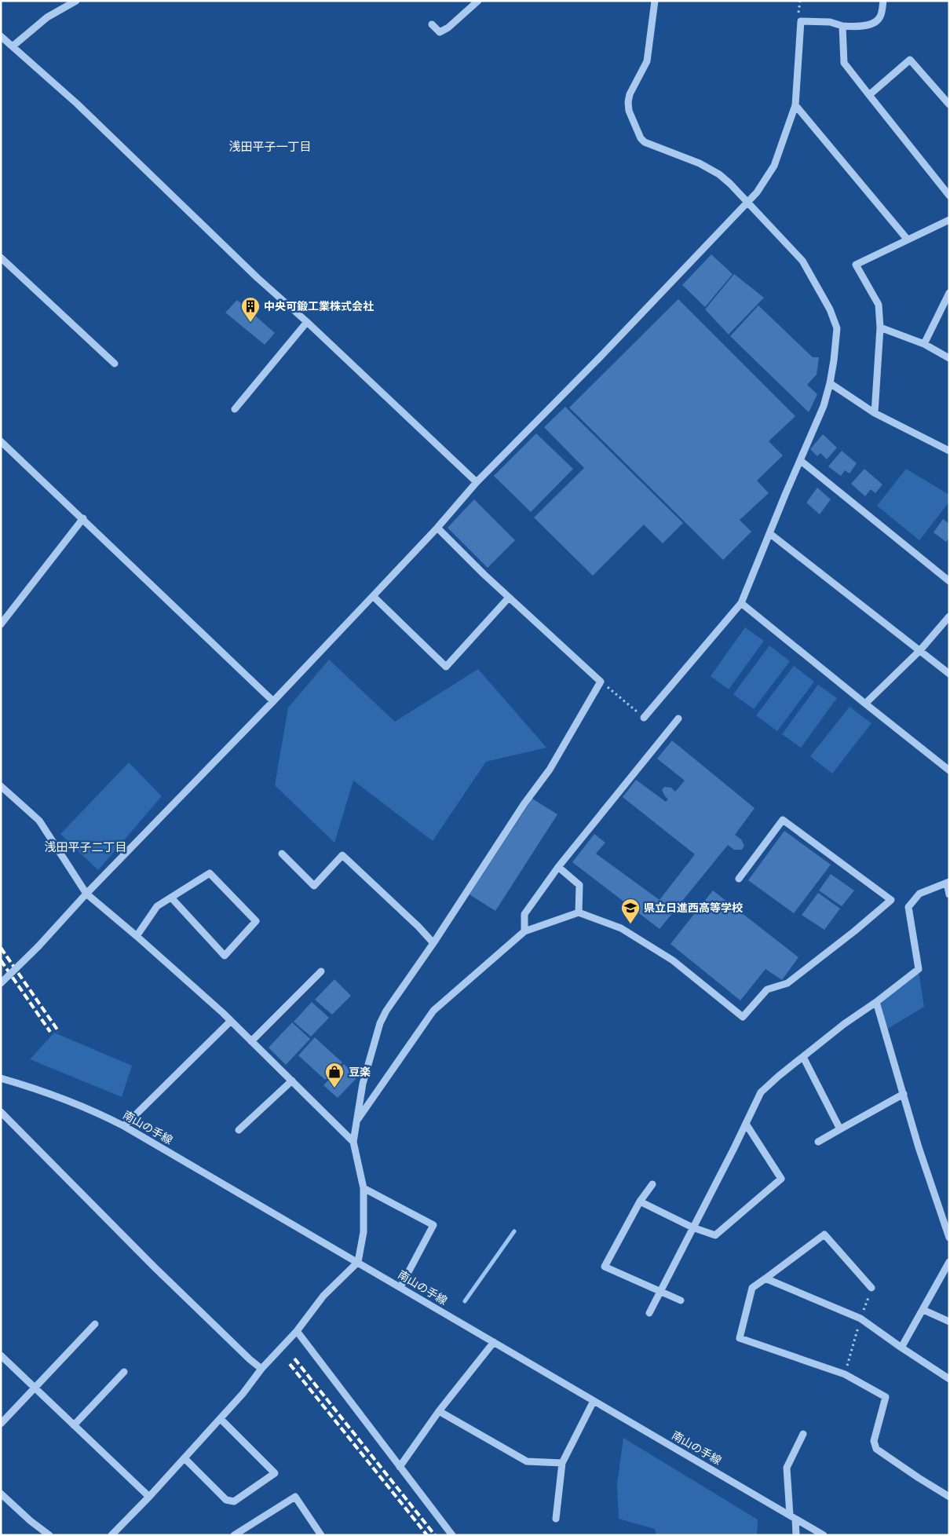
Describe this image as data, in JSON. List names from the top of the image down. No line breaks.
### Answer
{"streets":{"street":["南山の手線"]},"districts":["浅田平子一丁目","浅田平子二丁目"],"places":{"building":["中央可鍛工業株式会社"],"school or university":["県立日進西高等学校"],"shop":["豆楽"]}}
